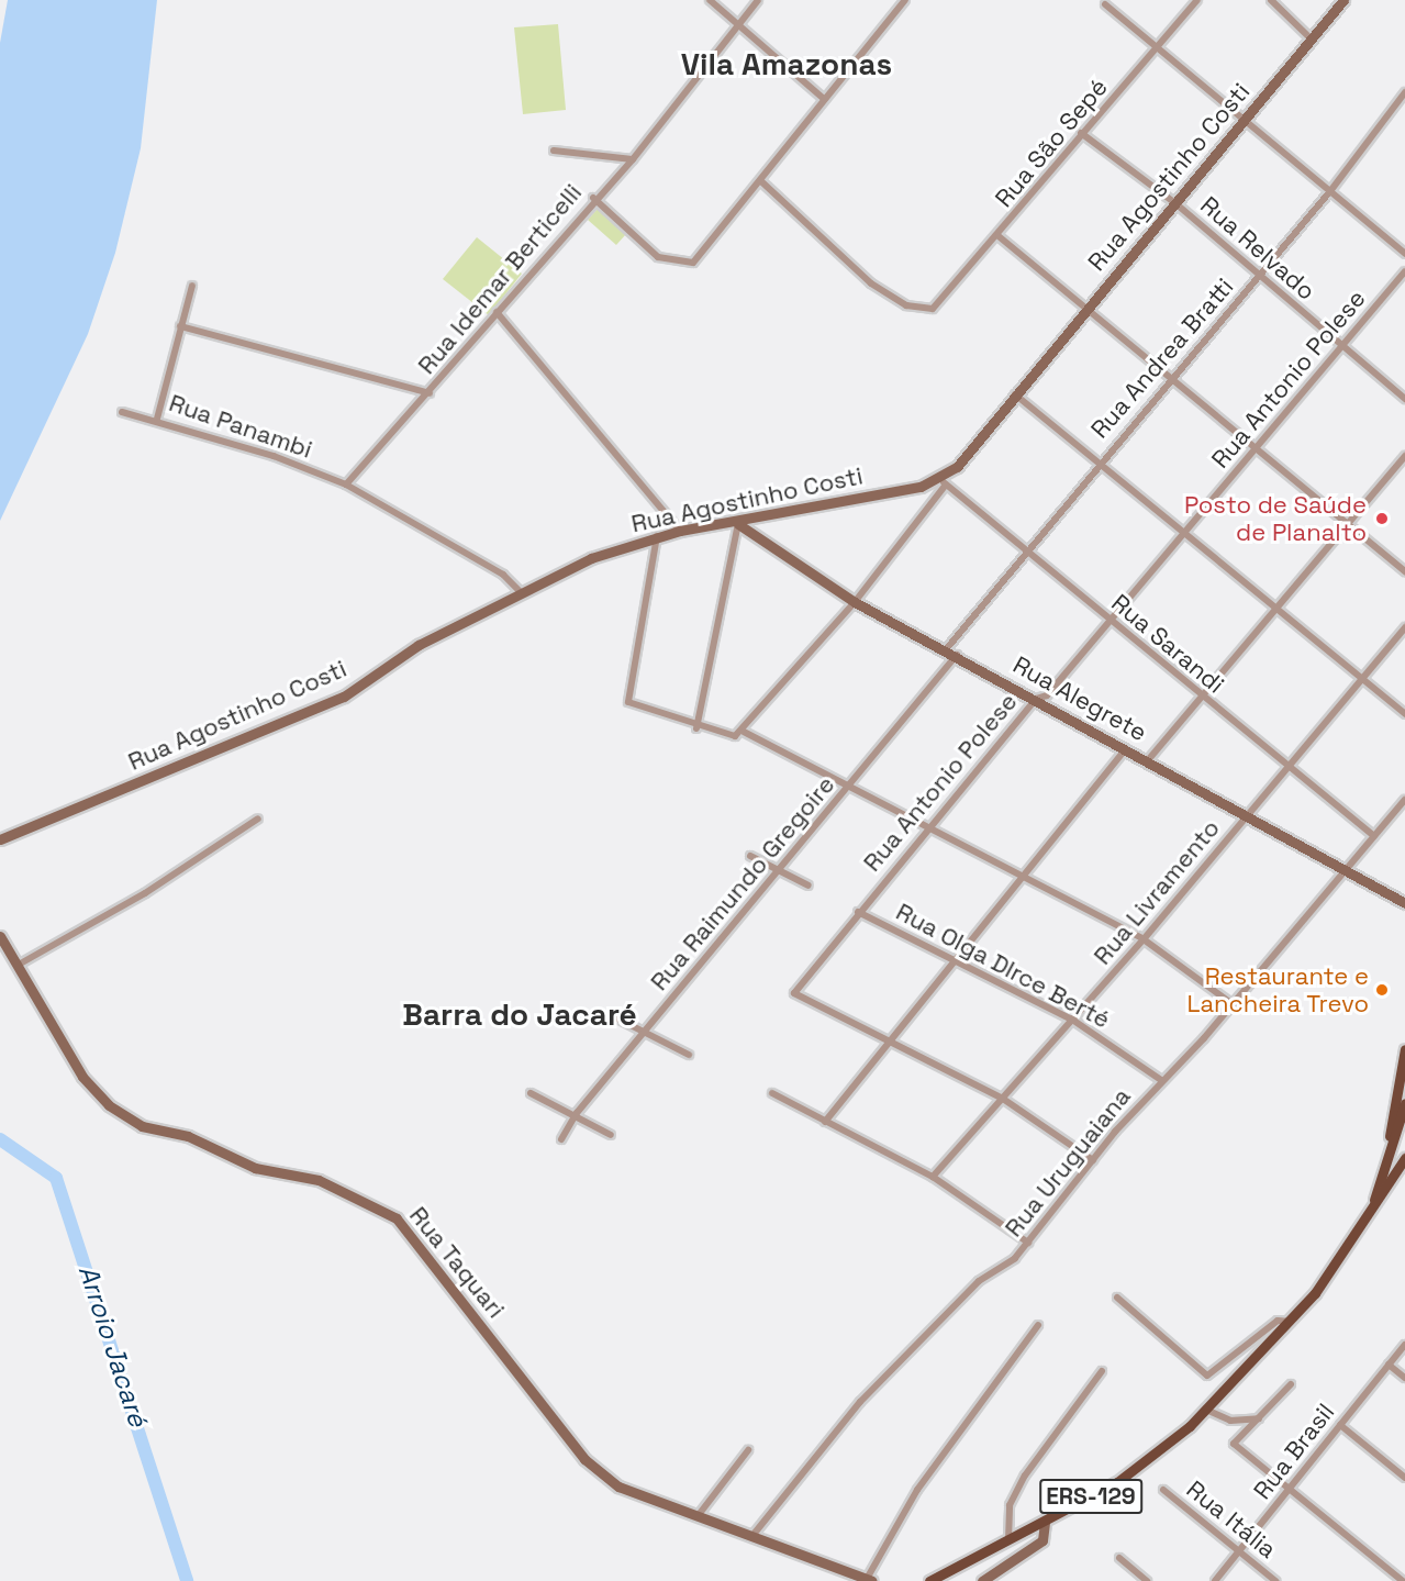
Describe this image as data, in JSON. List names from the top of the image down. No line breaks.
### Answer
{"streets":{"main road":["ERS-129"],"street":["Rua São Sepé","Rua Agostinho Costi","Rua Relvado","Rua Idemar Berticelli","Rua Andrea Bratti","Rua Antonio Polese","Rua Panambi","Rua Sarandi","Rua Alegrete","Rua Raimundo Gregoire","Rua Livramento","Rua Olga DIrce Berté","Rua Uruguaiana","Rua Taquari","Rua Brasil","Rua Itália"]},"crossings":[["Rua São Sepé","Rua Relvado"],["Rua Agostinho Costi","Rua Relvado"],["Rua Agostinho Costi","Rua Panambi"],["Rua Agostinho Costi","Rua Sarandi"],["Rua Agostinho Costi","Rua Alegrete"],["Rua Relvado","Rua Andrea Bratti"],["Rua Relvado","Rua Antonio Polese"],["Rua Idemar Berticelli","Rua Panambi"],["Rua Andrea Bratti","Rua Sarandi"],["Rua Andrea Bratti","Rua Alegrete"],["Rua Antonio Polese","Rua Sarandi"],["Rua Antonio Polese","Rua Alegrete"],["Rua Antonio Polese","Rua Olga DIrce Berté"],["Rua Sarandi","Rua Livramento"],["Rua Sarandi","Rua Uruguaiana"],["Rua Alegrete","Rua Raimundo Gregoire"],["Rua Alegrete","Rua Livramento"],["Rua Alegrete","Rua Uruguaiana"],["Rua Livramento","Rua Olga DIrce Berté"],["Rua Olga DIrce Berté","Rua Uruguaiana"],["Rua Uruguaiana","Rua Taquari"],["Rua Brasil","Rua Itália"]],"districts":["Vila Amazonas","Barra do Jacaré"],"water":["Arroio Jacaré"],"places":["Posto de Saúde de Planalto","Restaurante e Lancheira Trevo"]}
